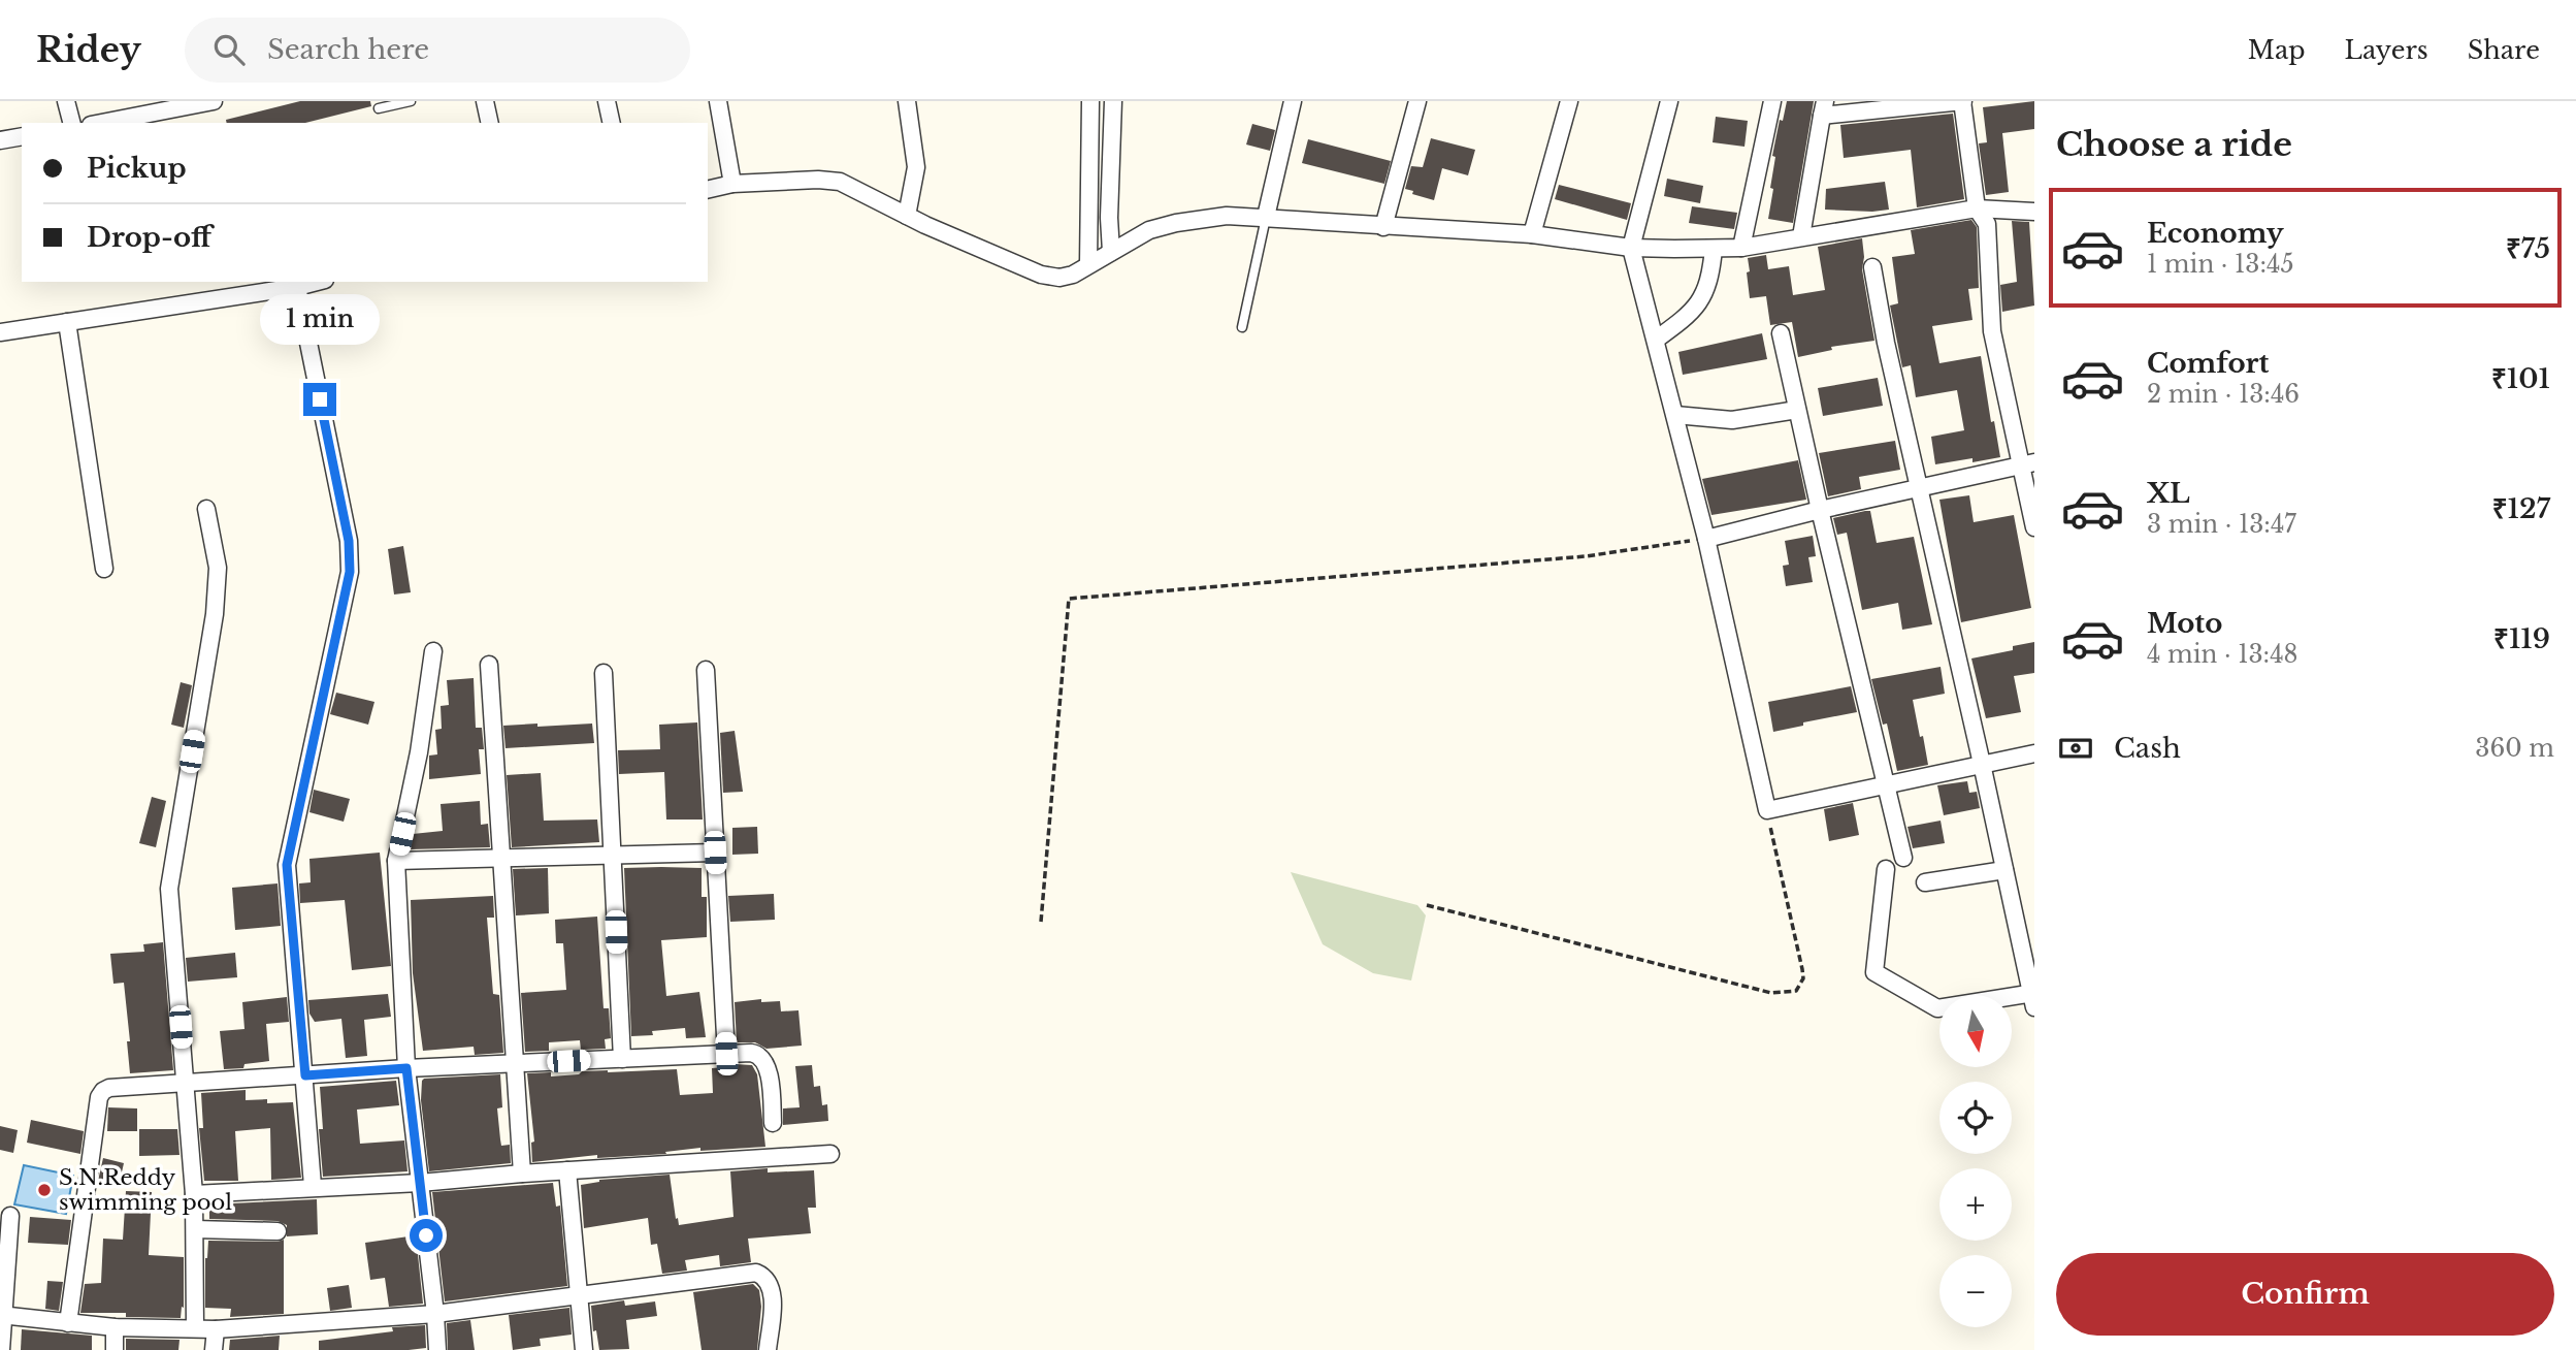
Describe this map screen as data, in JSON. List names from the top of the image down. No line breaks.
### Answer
{"places":["S.N.Reddy swimming pool"],"north":"bottom","page":{"header":"Ridey","search":"Search here","nav":["Map","Layers","Share"],"heading":"Choose a ride","banner":["Pickup","Drop-off"],"list":[{"name":"Economy","note":"1 min · 13:45","value":"₹75"},{"name":"Comfort","note":"2 min · 13:46","value":"₹101"},{"name":"XL","note":"3 min · 13:47","value":"₹127"},{"name":"Moto","note":"4 min · 13:48","value":"₹119"}],"bubble":"1 min","pay":["Cash","360 m"],"map_buttons":["+","−"],"buttons":"Confirm"}}
